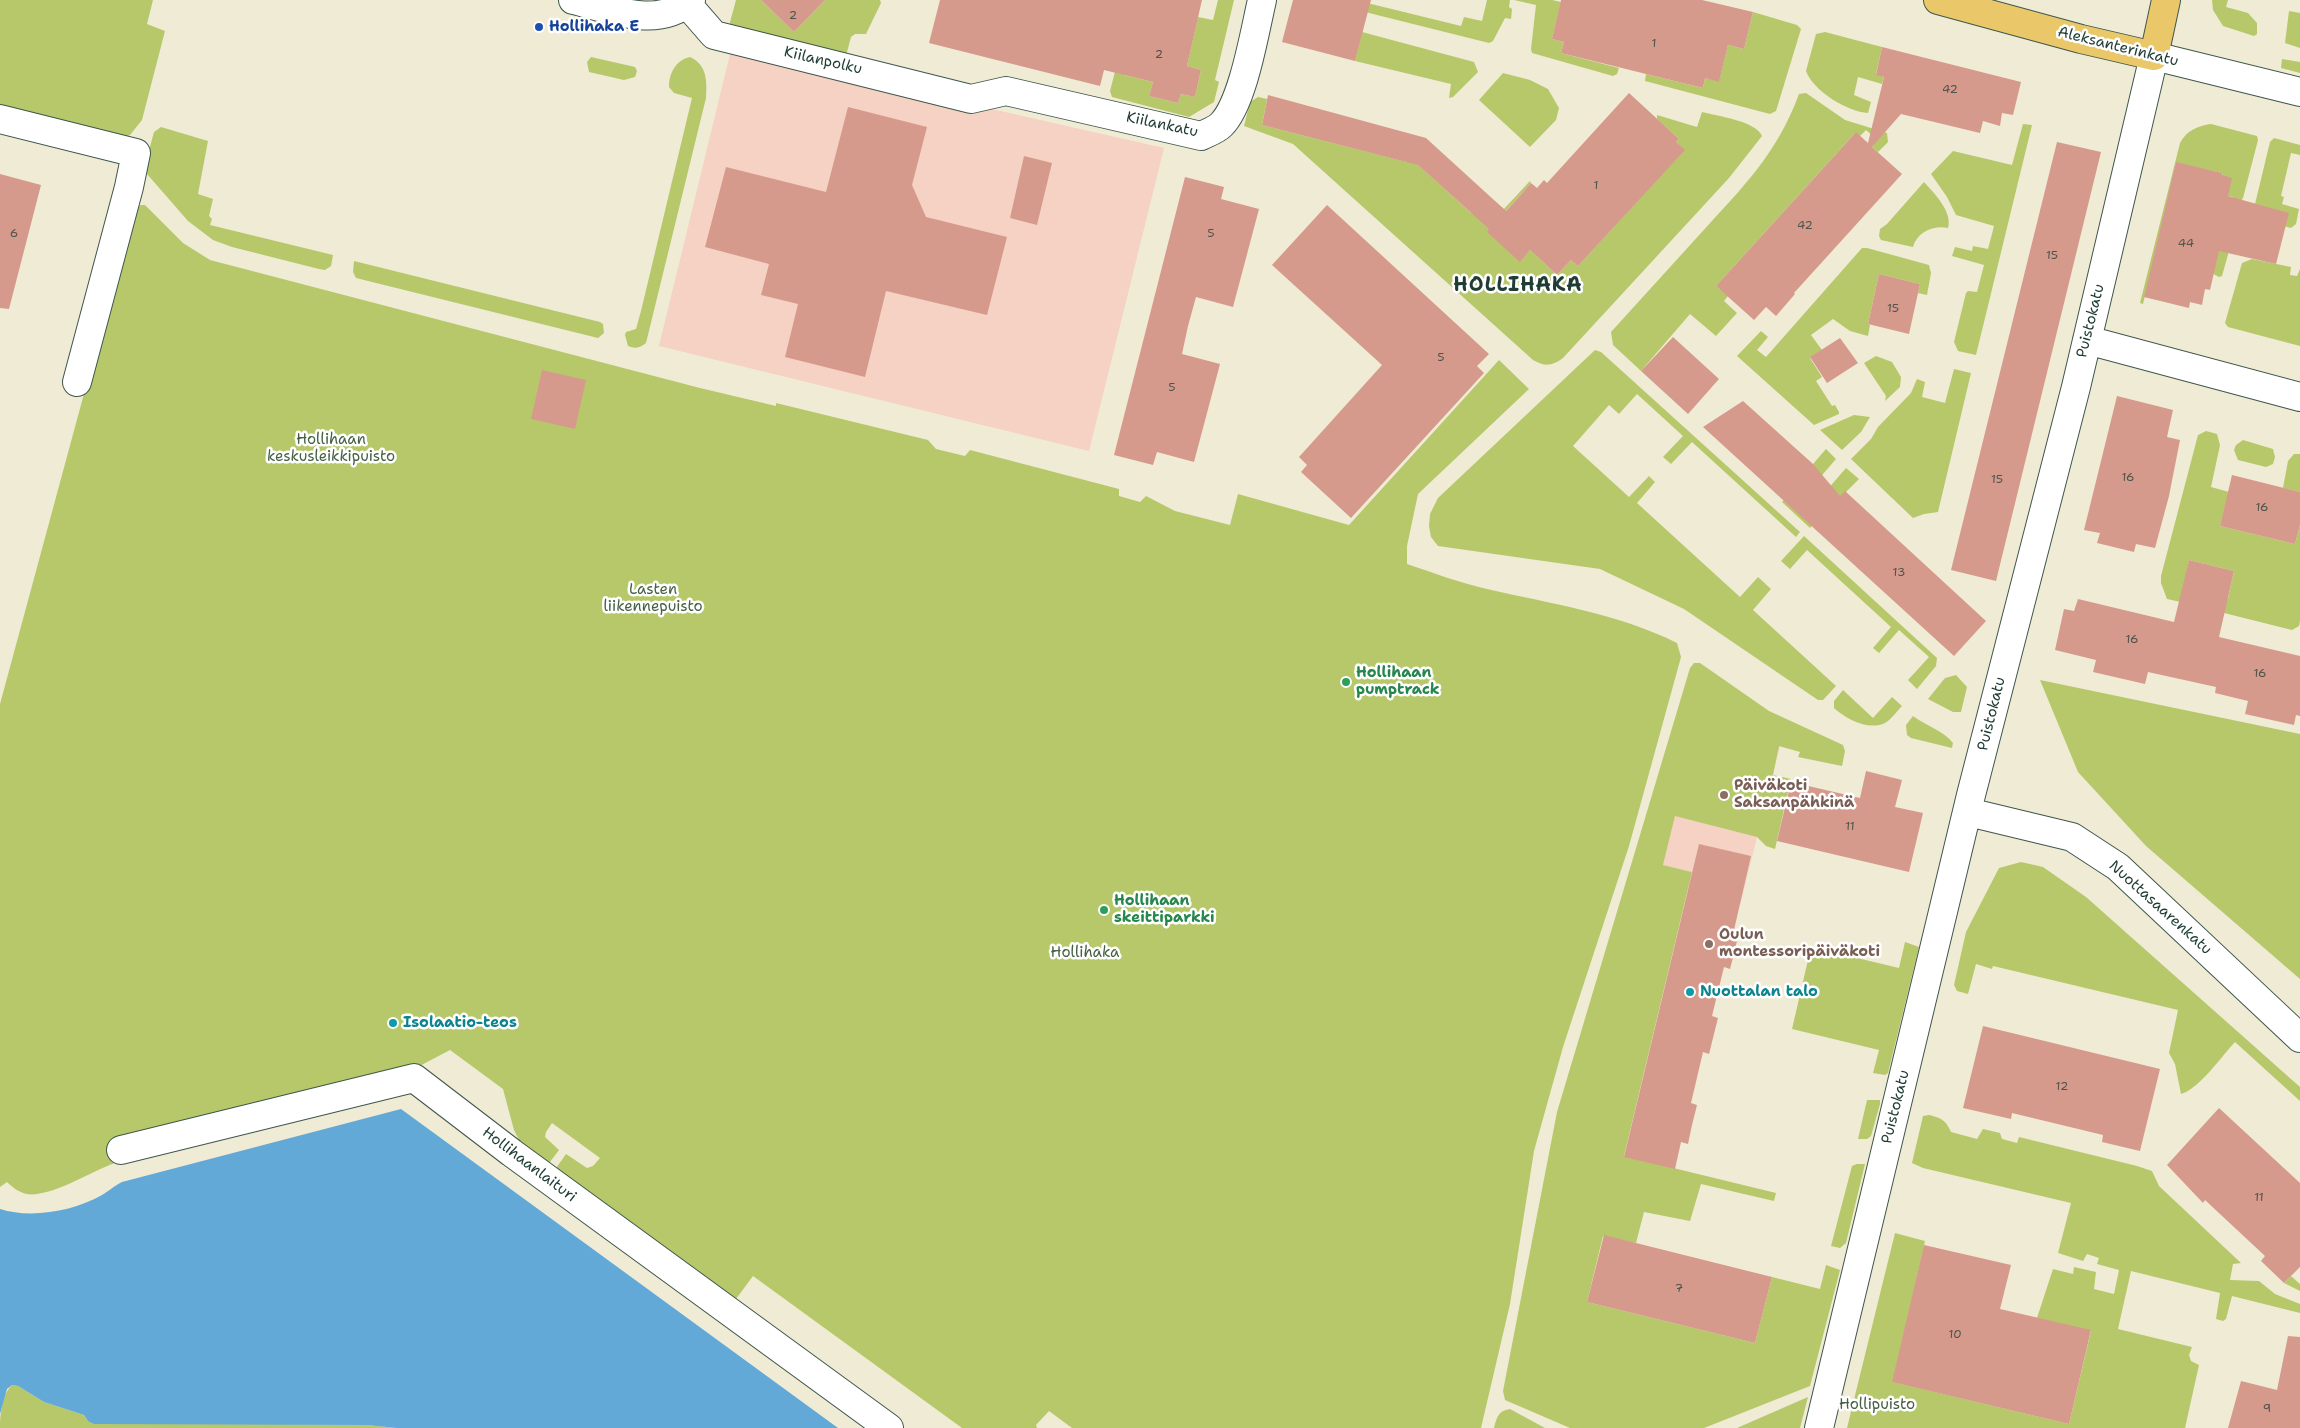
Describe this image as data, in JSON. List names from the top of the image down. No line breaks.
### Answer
{"streets":{"main road":["Aleksanterinkatu","Puistokatu"],"street":["Kiilanpolku","Kiilankatu","Nuottasaarenkatu","Hollihaanlaituri"]},"crossings":[["Aleksanterinkatu","Puistokatu"],["Kiilanpolku","Kiilankatu"],["Puistokatu","Nuottasaarenkatu"]],"districts":["HOLLIHAKA"],"parks":["Hollihaan keskusleikkipuisto","Lasten liikennepuisto","Hollihaka","Hollipuisto"],"places":["Hollihaka E","Hollihaan pumptrack","Päiväkoti Saksanpähkinä","Hollihaan skeittiparkki","Oulun montessoripäiväkoti","Nuottalan talo","Isolaatio-teos"],"house_numbers":["2","1","2","42","1","42","6","5","44","15","15","5","5","16","15","16","13","16","16","11","12","11","7","10","9"]}
